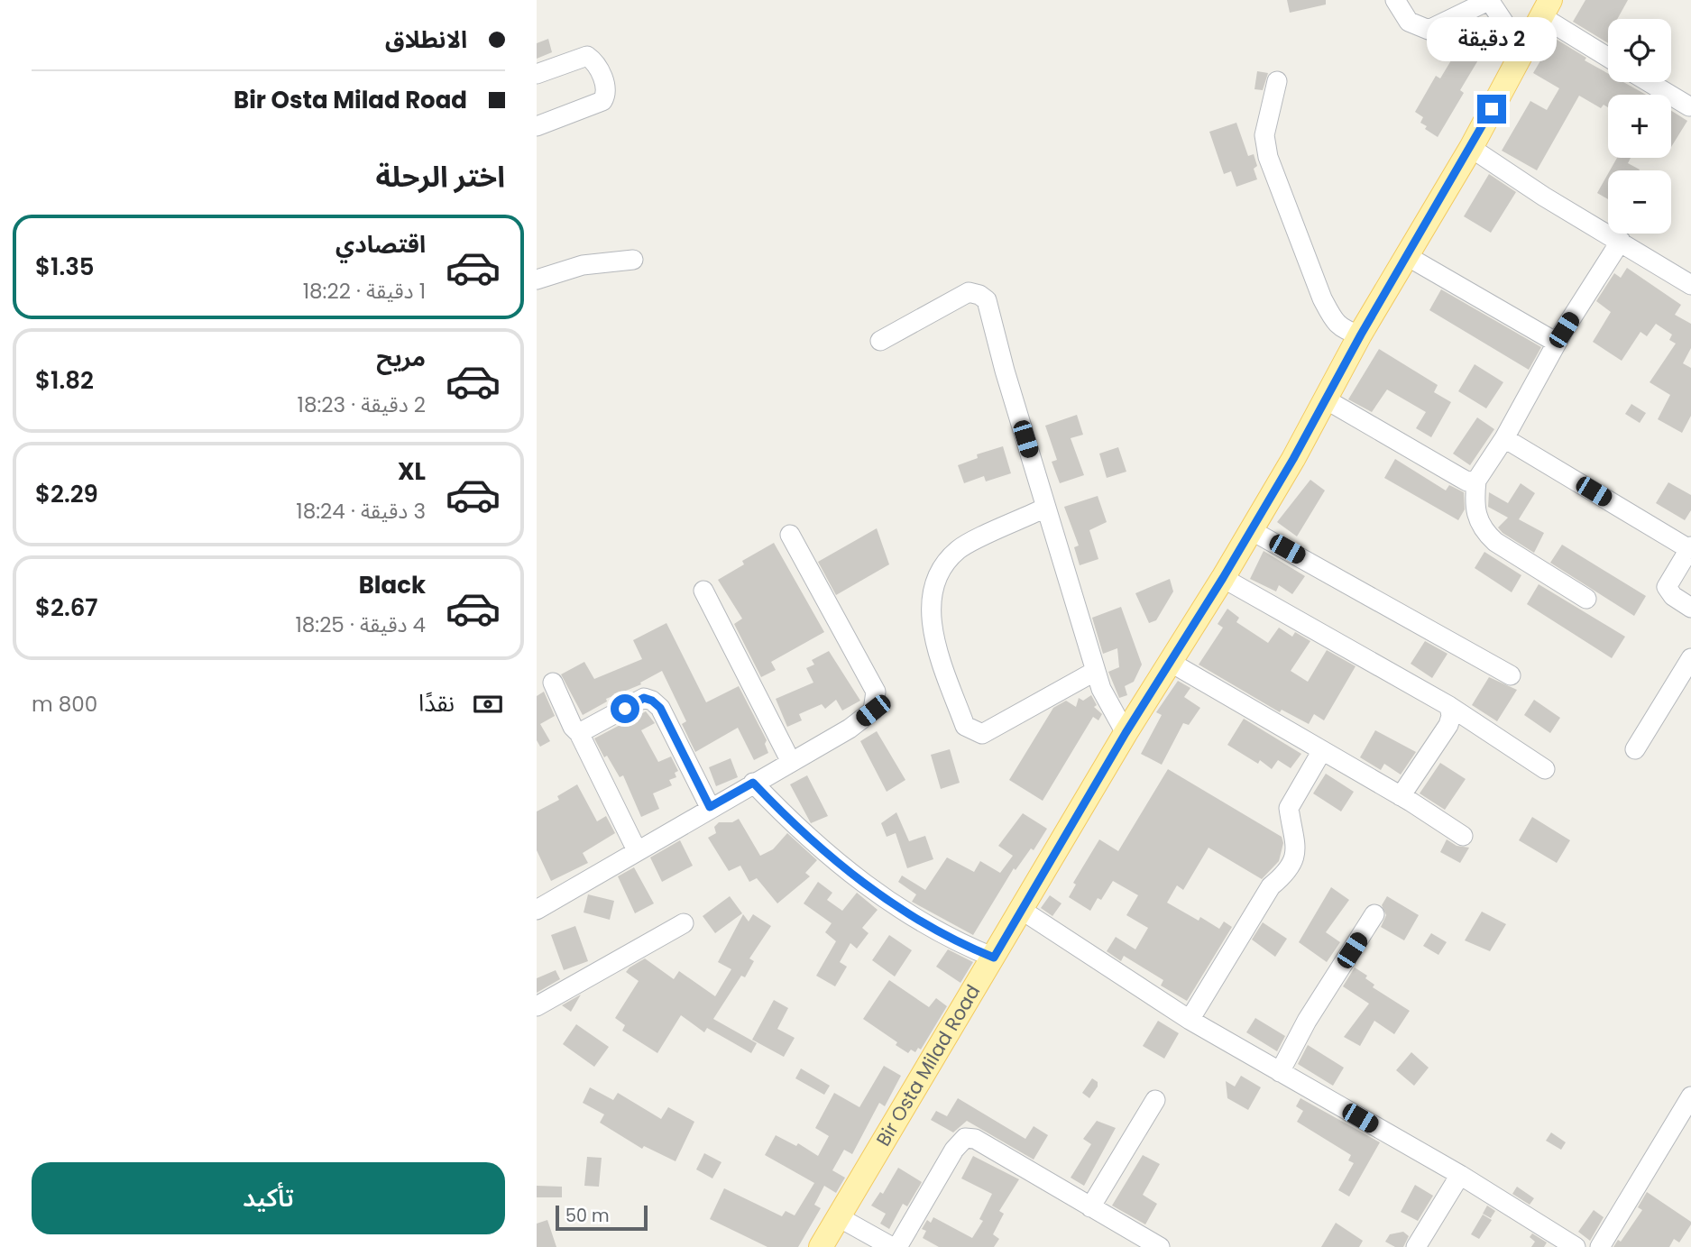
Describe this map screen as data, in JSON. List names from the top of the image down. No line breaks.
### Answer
{"streets":{"main road":["Bir Osta Milad Road"]},"scale_bar":"50 m","page":{"banner":["الانطلاق","Bir Osta Milad Road"],"bubble":"2 دقيقة","map_buttons":["+","−"],"heading":"اختر الرحلة","list":[{"name":"اقتصادي","note":"1 دقيقة · 18:22","value":"$1.35"},{"name":"مريح","note":"2 دقيقة · 18:23","value":"$1.82"},{"name":"XL","note":"3 دقيقة · 18:24","value":"$2.29"},{"name":"Black","note":"4 دقيقة · 18:25","value":"$2.67"}],"pay":["نقدًا","800 m"],"buttons":"تأكيد","scale":"50 m"}}
